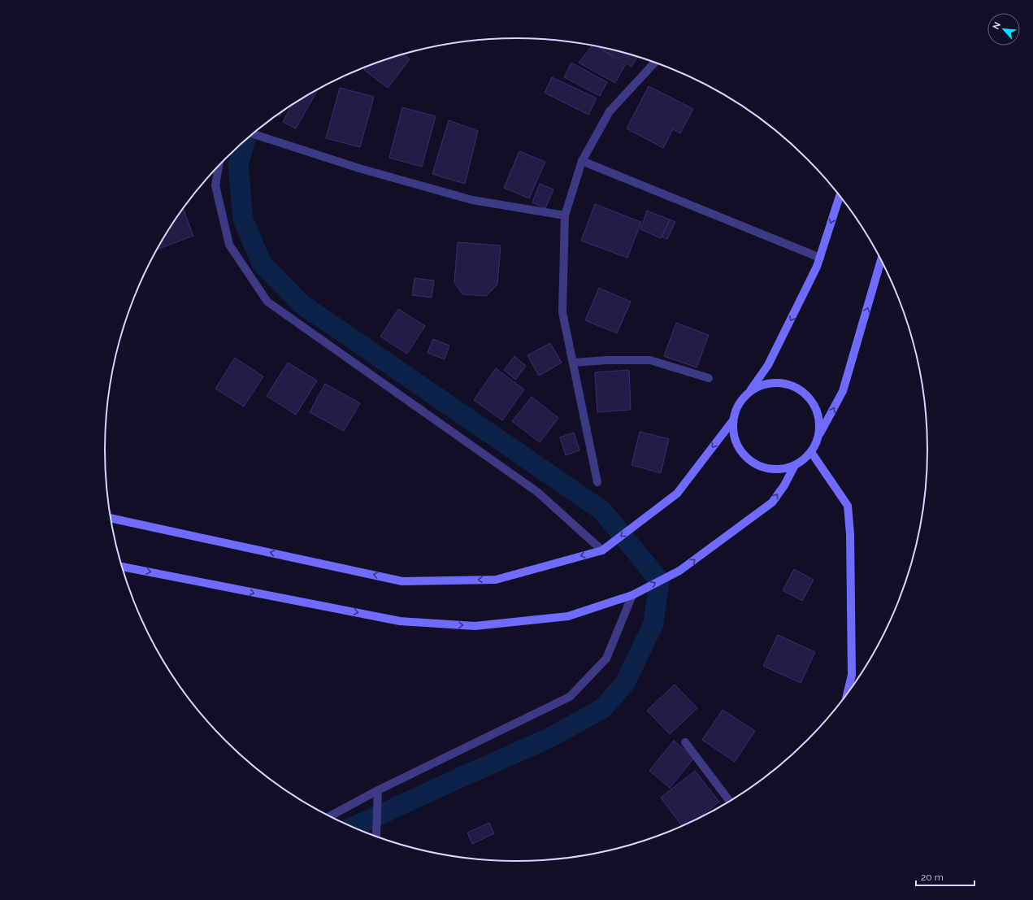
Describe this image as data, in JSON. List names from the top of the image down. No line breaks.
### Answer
{"scale_bar":"20 m","north":"top left"}
